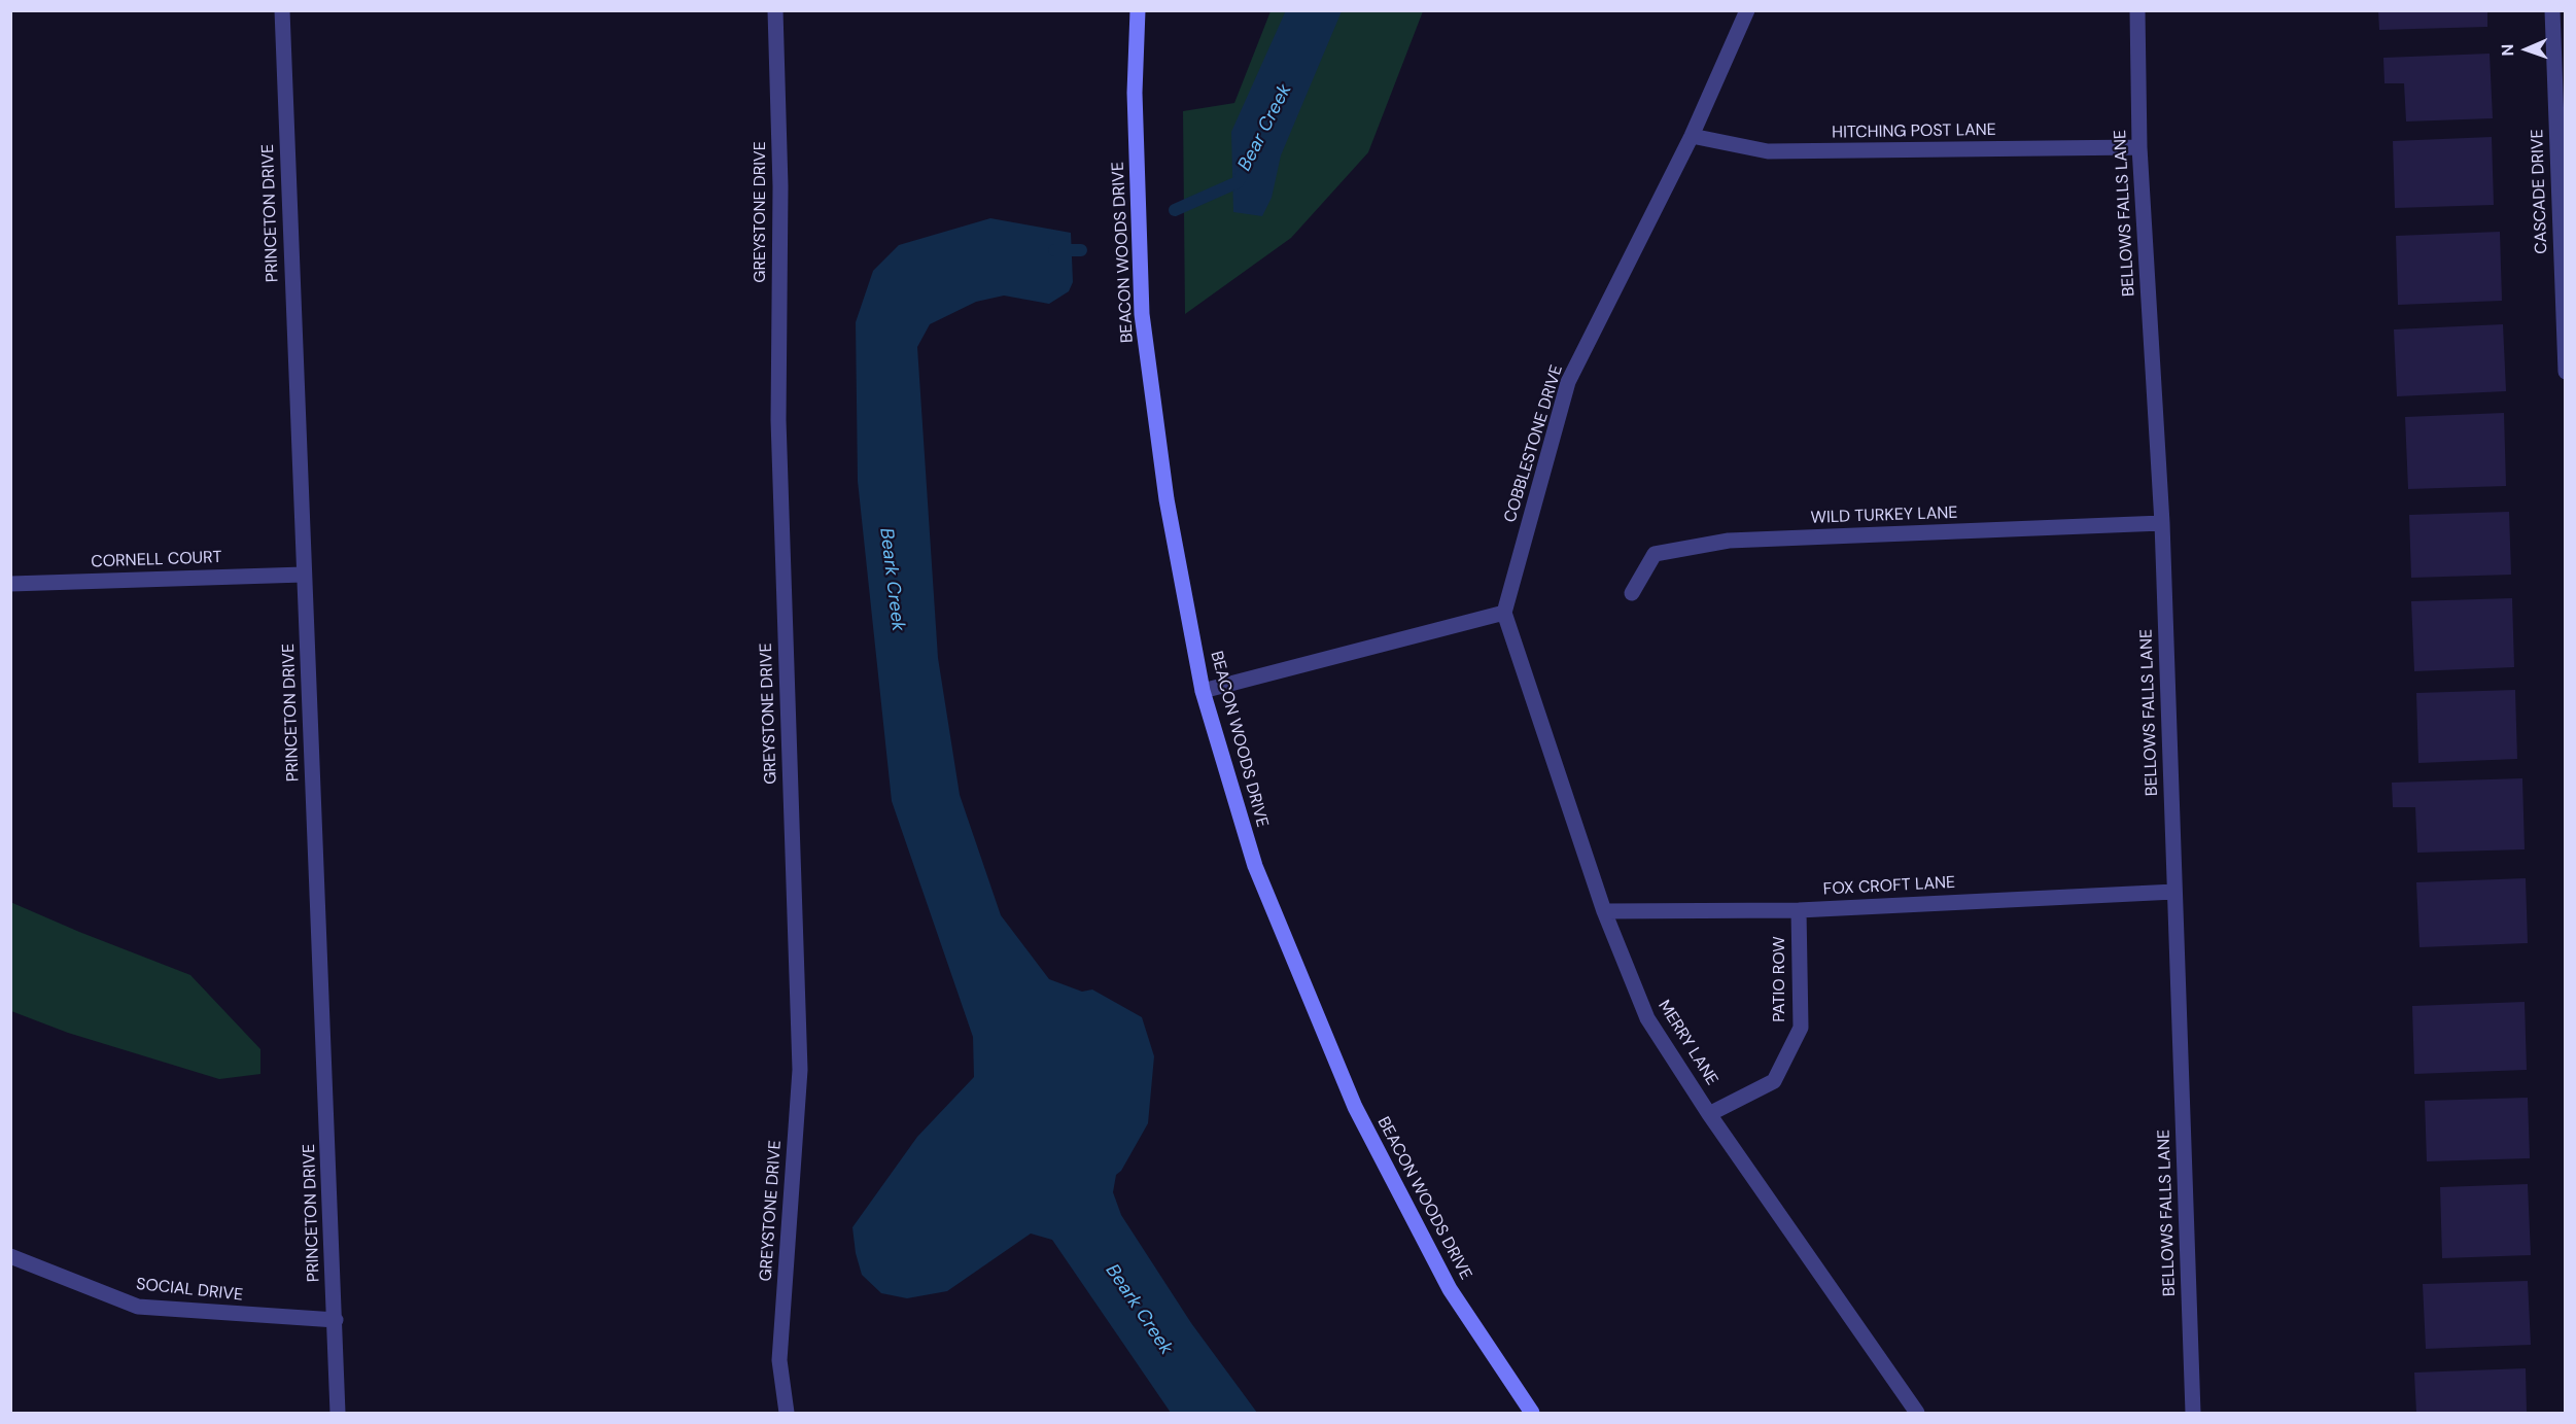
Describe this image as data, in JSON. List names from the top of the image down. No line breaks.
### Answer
{"streets":{"street":["HITCHING POST LANE","CASCADE DRIVE","GREYSTONE DRIVE","PRINCETON DRIVE","BELLOWS FALLS LANE","BEACON WOODS DRIVE","COBBLESTONE DRIVE","WILD TURKEY LANE","CORNELL COURT","FOX CROFT LANE","PATIO ROW","MERRY LANE","SOCIAL DRIVE"]},"crossings":[["HITCHING POST LANE","BELLOWS FALLS LANE"],["HITCHING POST LANE","COBBLESTONE DRIVE"],["PRINCETON DRIVE","CORNELL COURT"],["PRINCETON DRIVE","SOCIAL DRIVE"],["BELLOWS FALLS LANE","WILD TURKEY LANE"],["BELLOWS FALLS LANE","FOX CROFT LANE"],["COBBLESTONE DRIVE","MERRY LANE"],["FOX CROFT LANE","PATIO ROW"],["FOX CROFT LANE","MERRY LANE"],["PATIO ROW","MERRY LANE"]],"water":["Bear Creek","Beark Creek"],"north":"left"}
